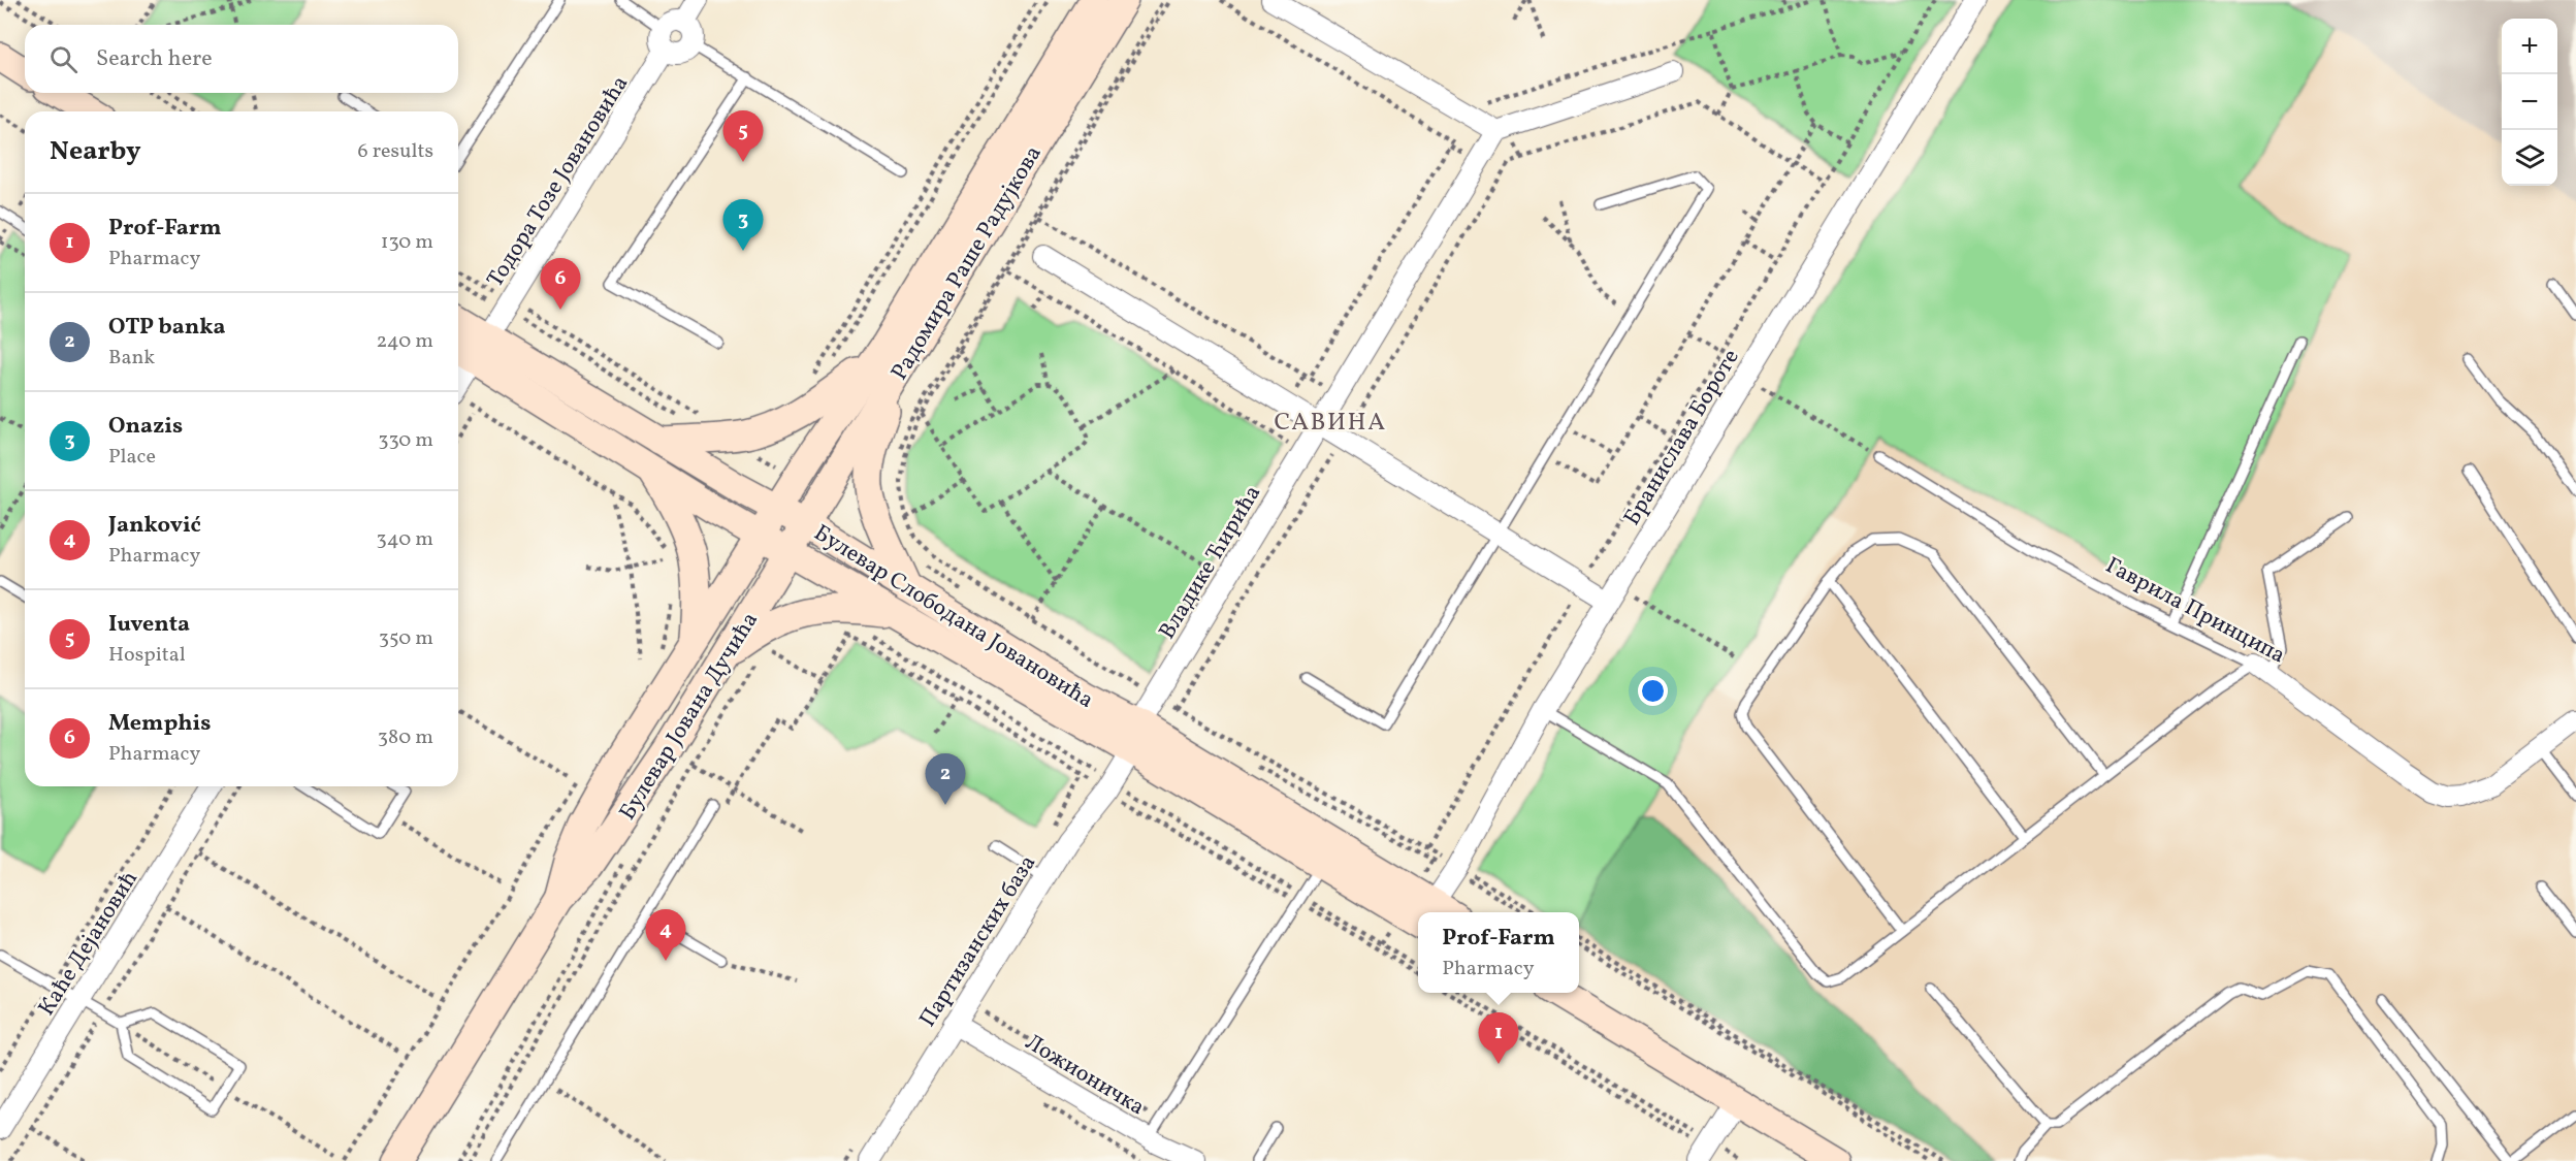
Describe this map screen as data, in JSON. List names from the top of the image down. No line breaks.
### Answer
{"streets":{"street":["Тодора Тозе Јовановића","Радомира Раше Радујкова","Бранислава Бороте","Владике Ћирића","Гаврила Принципа","Булевар Слободана Јовановића","Булевар Јована Дучића","Партизанских база","Каће Дејановић","Ложионичка"]},"crossings":[["Тодора Тозе Јовановића","Булевар Слободана Јовановића"],["Радомира Раше Радујкова","Булевар Слободана Јовановића"],["Радомира Раше Радујкова","Булевар Јована Дучића"],["Владике Ћирића","Булевар Слободана Јовановића"],["Владике Ћирића","Партизанских база"],["Булевар Слободана Јовановића","Булевар Јована Дучића"],["Булевар Слободана Јовановића","Партизанских база"],["Партизанских база","Ложионичка"]],"districts":["САВИНА"],"page":{"map_buttons":["+","−"],"search":"Search here","pins":["5","3","6","2","4","1"],"heading":["Nearby","6 results"],"list":[{"mark":"1","name":"Prof-Farm","note":"Pharmacy","value":"130 m"},{"mark":"2","name":"OTP banka","note":"Bank","value":"240 m"},{"mark":"3","name":"Onazis","note":"Place","value":"330 m"},{"mark":"4","name":"Janković","note":"Pharmacy","value":"340 m"},{"mark":"5","name":"Iuventa","note":"Hospital","value":"350 m"},{"mark":"6","name":"Memphis","note":"Pharmacy","value":"380 m"}],"popup":["Prof-Farm","Pharmacy"]}}
